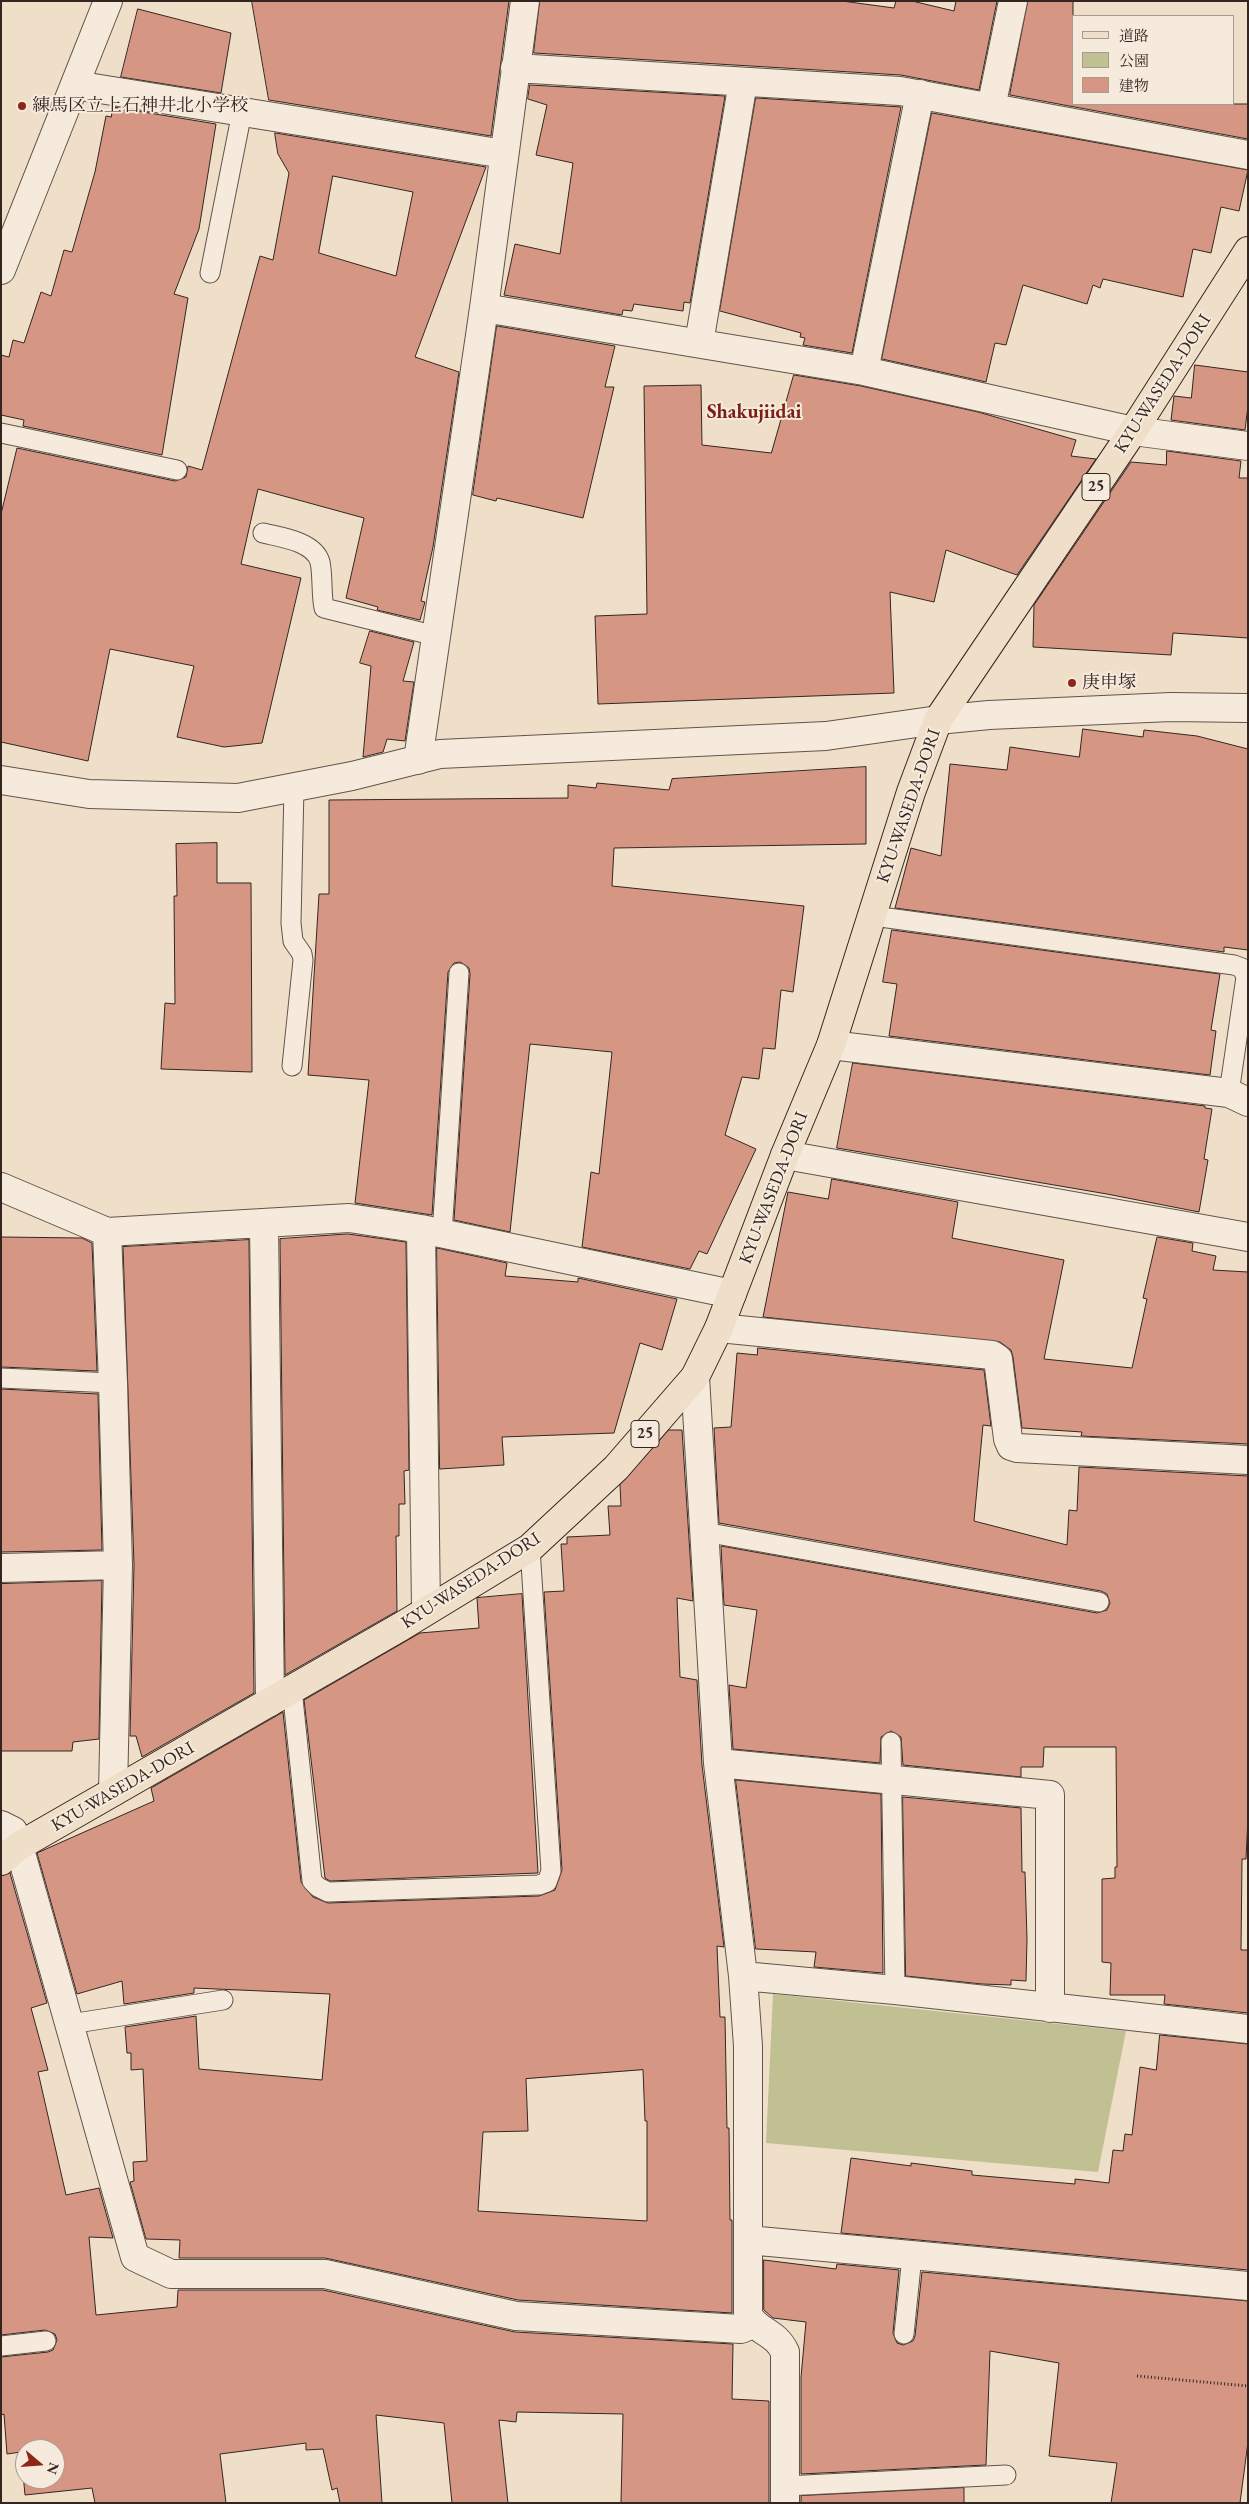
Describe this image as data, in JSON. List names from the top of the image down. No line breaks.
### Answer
{"streets":{"main road":["KYU-WASEDA-DORI","25"]},"districts":["Shakujiidai"],"places":["練馬区立上石神井北小学校","庚申塚"],"legend":["道路","公園","建物"],"north":"right"}
